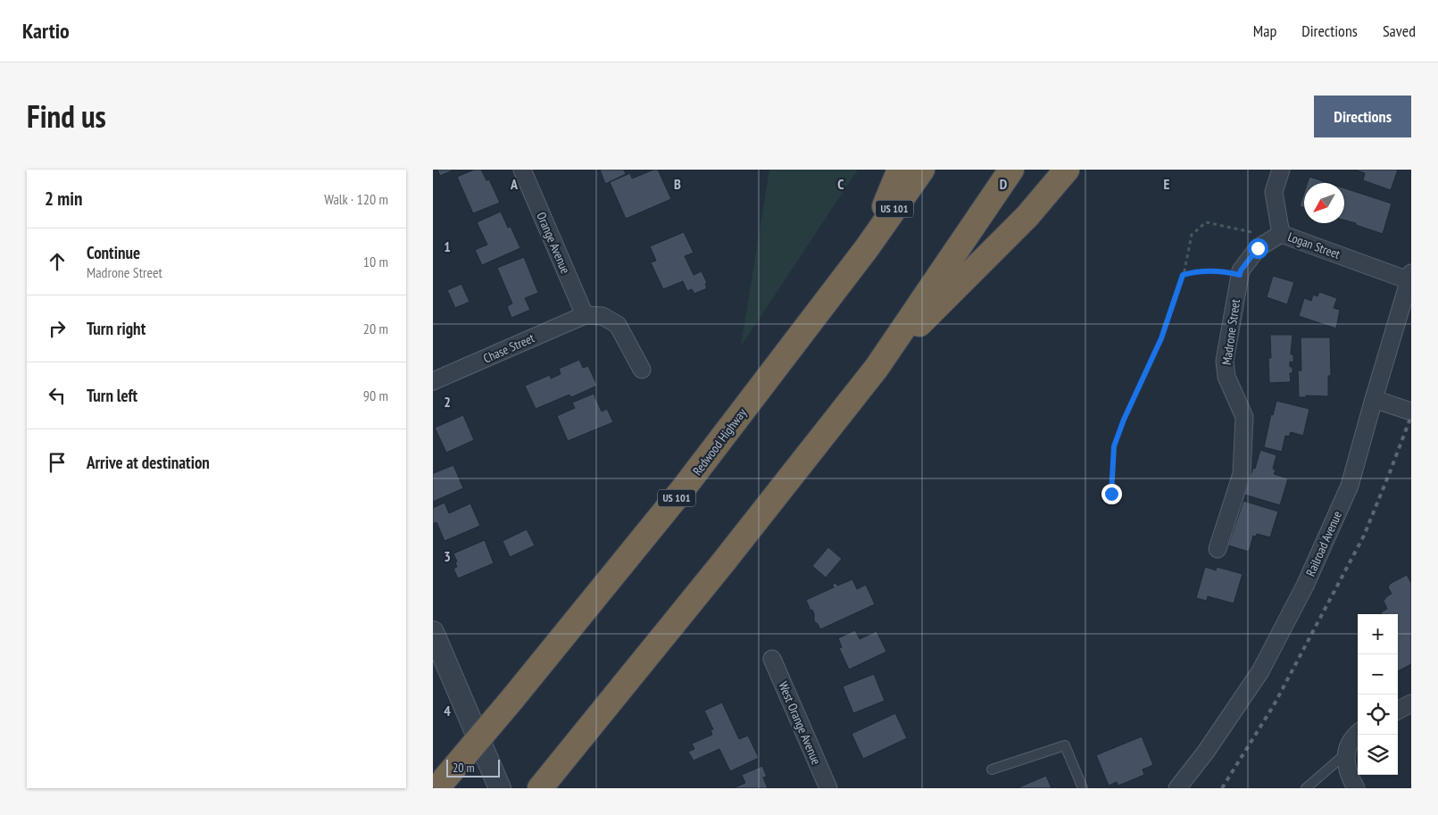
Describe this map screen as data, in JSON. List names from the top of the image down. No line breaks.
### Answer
{"streets":{"highway":["US 101","Redwood Highway"],"street":["Orange Avenue","Logan Street","Madrone Street","Chase Street","Railroad Avenue","West Orange Avenue"]},"crossings":[["Orange Avenue","Chase Street"],["Logan Street","Madrone Street"],["Logan Street","Railroad Avenue"]],"scale_bar":"20 m","north":"bottom left","page":{"header":"Kartio","nav":["Map","Directions","Saved"],"title":"Find us","buttons":"Directions","heading":["2 min","Walk · 120 m"],"list":[["Continue","Madrone Street","10 m"],["Turn right","20 m"],["Turn left","90 m"],"Arrive at destination"],"map_buttons":["+","−"],"scale":"20 m"},"grid":{"columns":["A","B","C","D","E"],"rows":["1","2","3","4"]}}
